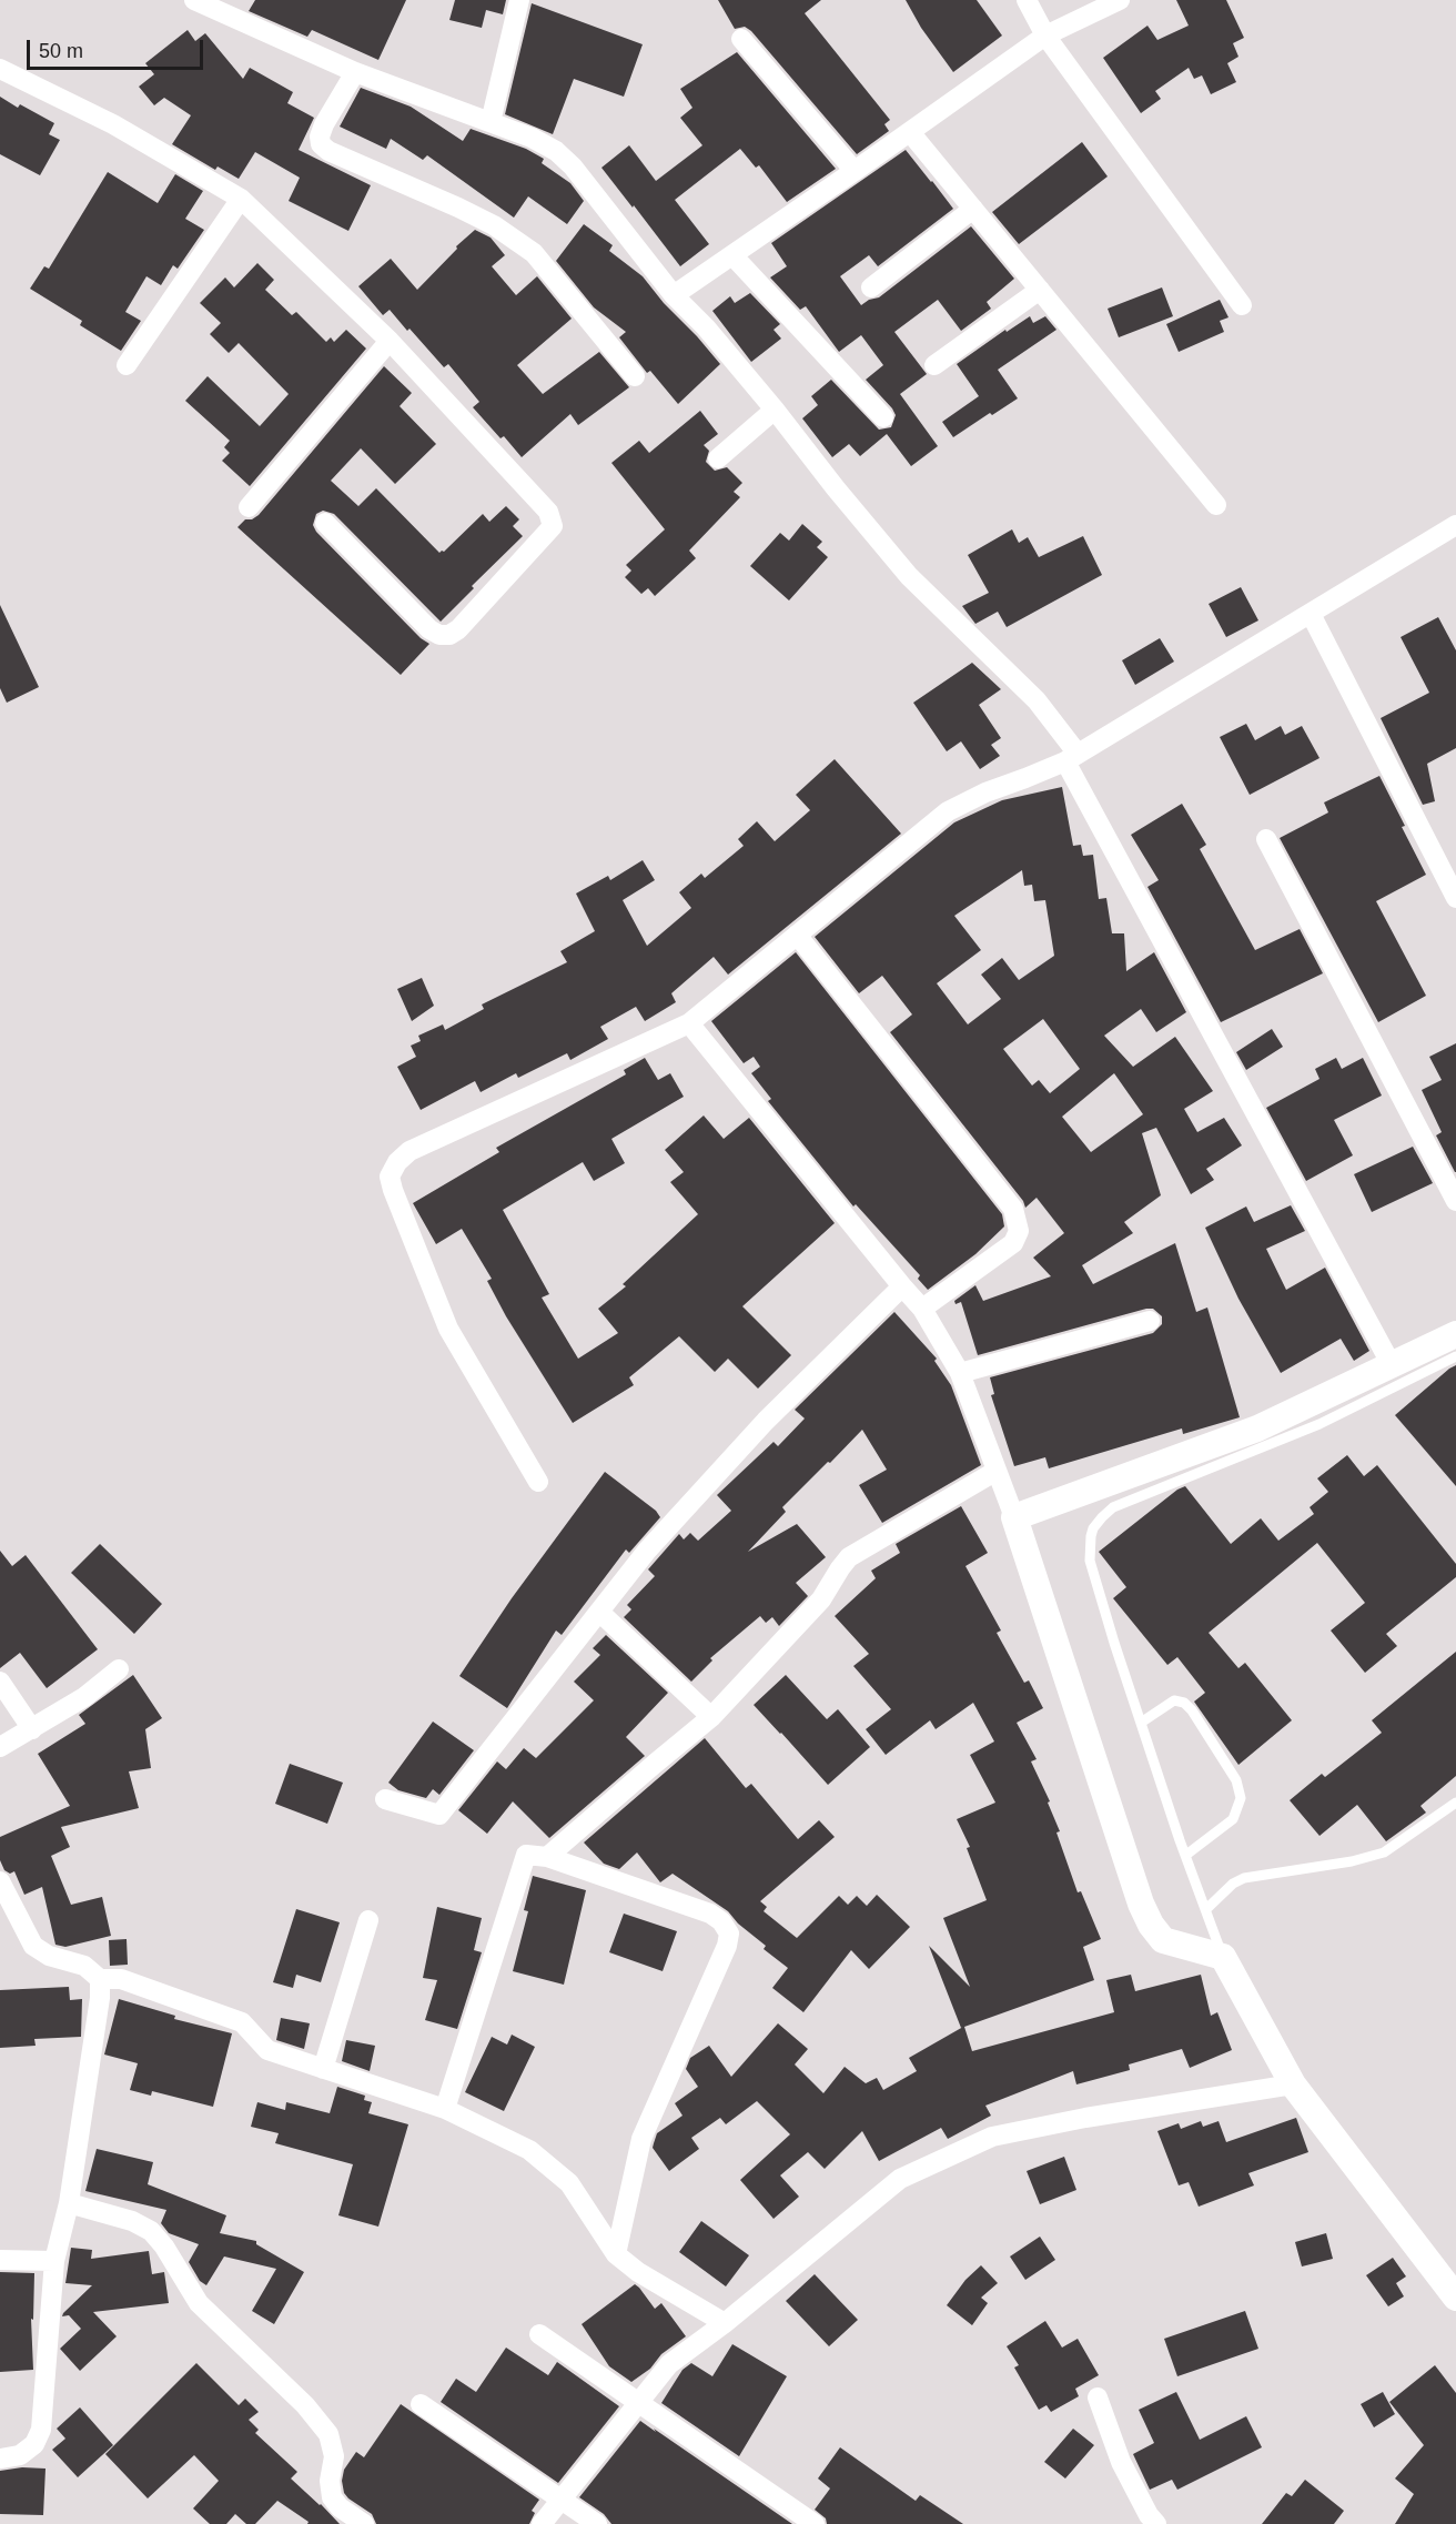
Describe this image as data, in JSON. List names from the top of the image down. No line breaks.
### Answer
{"scale_bar":"50 m"}
